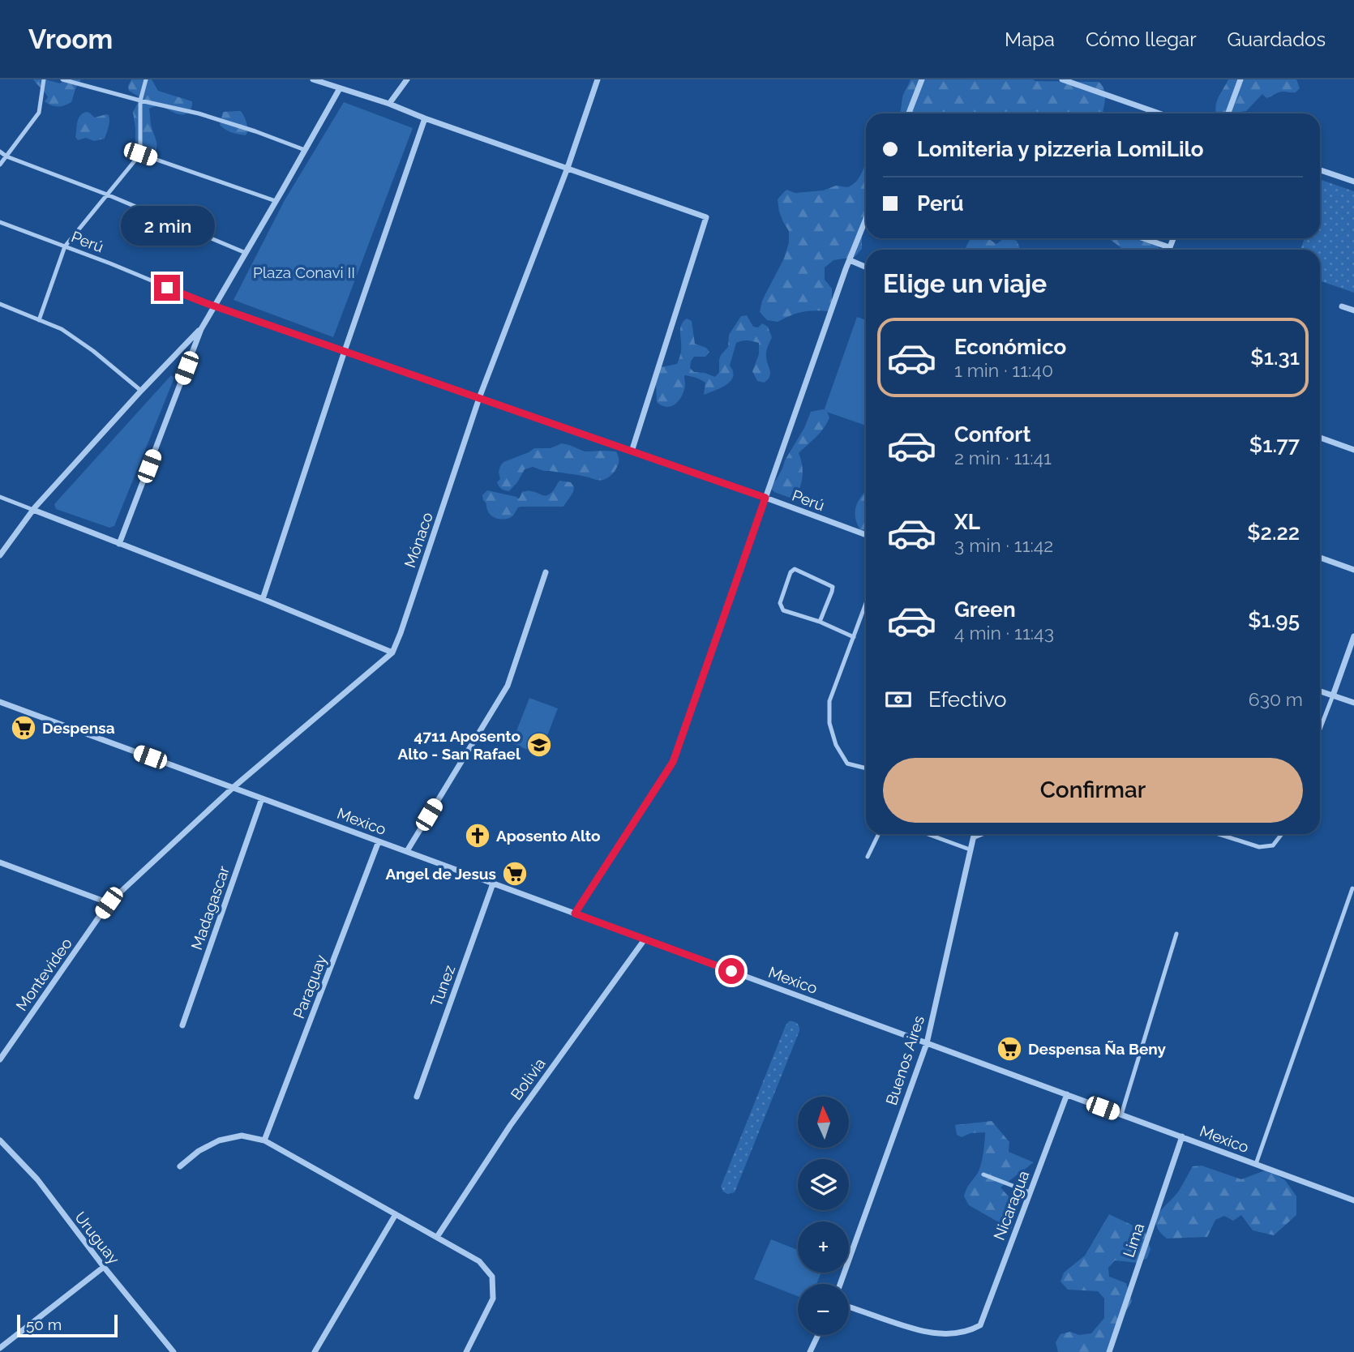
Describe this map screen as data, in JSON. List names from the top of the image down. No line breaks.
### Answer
{"streets":{"street":["Perú","Mónaco","Mexico","Madagascar","Montevideo","Tunez","Paraguay","Buenos Aires","Bolivia","Nicaragua","Uruguay","Lima"]},"crossings":[["Perú","Mónaco"],["Mónaco","Mexico"],["Mónaco","Montevideo"],["Mexico","Madagascar"],["Mexico","Tunez"],["Mexico","Paraguay"],["Mexico","Buenos Aires"],["Mexico","Bolivia"],["Mexico","Nicaragua"],["Mexico","Lima"]],"parks":["Plaza Conavi II"],"places":{"supermarket":["Despensa","Angel de Jesus","Despensa Ña Beny"],"school or university":["4711 Aposento Alto - San Rafael"],"church":["Aposento Alto"]},"scale_bar":"50 m","north":"top","page":{"header":"Vroom","nav":["Mapa","Cómo llegar","Guardados"],"banner":["Lomiteria y pizzeria LomiLilo","Perú"],"bubble":"2 min","heading":"Elige un viaje","list":[{"name":"Económico","note":"1 min · 11:40","value":"$1.31"},{"name":"Confort","note":"2 min · 11:41","value":"$1.77"},{"name":"XL","note":"3 min · 11:42","value":"$2.22"},{"name":"Green","note":"4 min · 11:43","value":"$1.95"}],"pay":["Efectivo","630 m"],"buttons":"Confirmar","map_buttons":["+","−"],"scale":"50 m"}}
